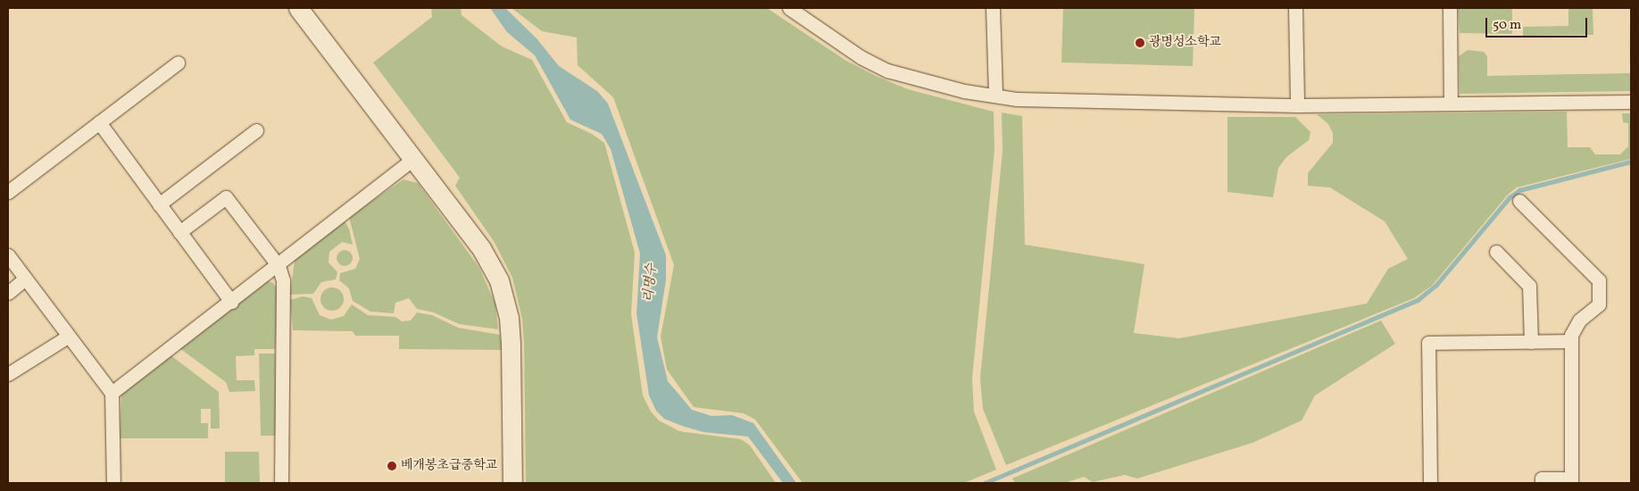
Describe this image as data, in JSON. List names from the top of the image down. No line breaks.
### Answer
{"water":["리명수"],"places":["광명성소학교","베개봉초급중학교"],"scale_bar":"50 m"}
